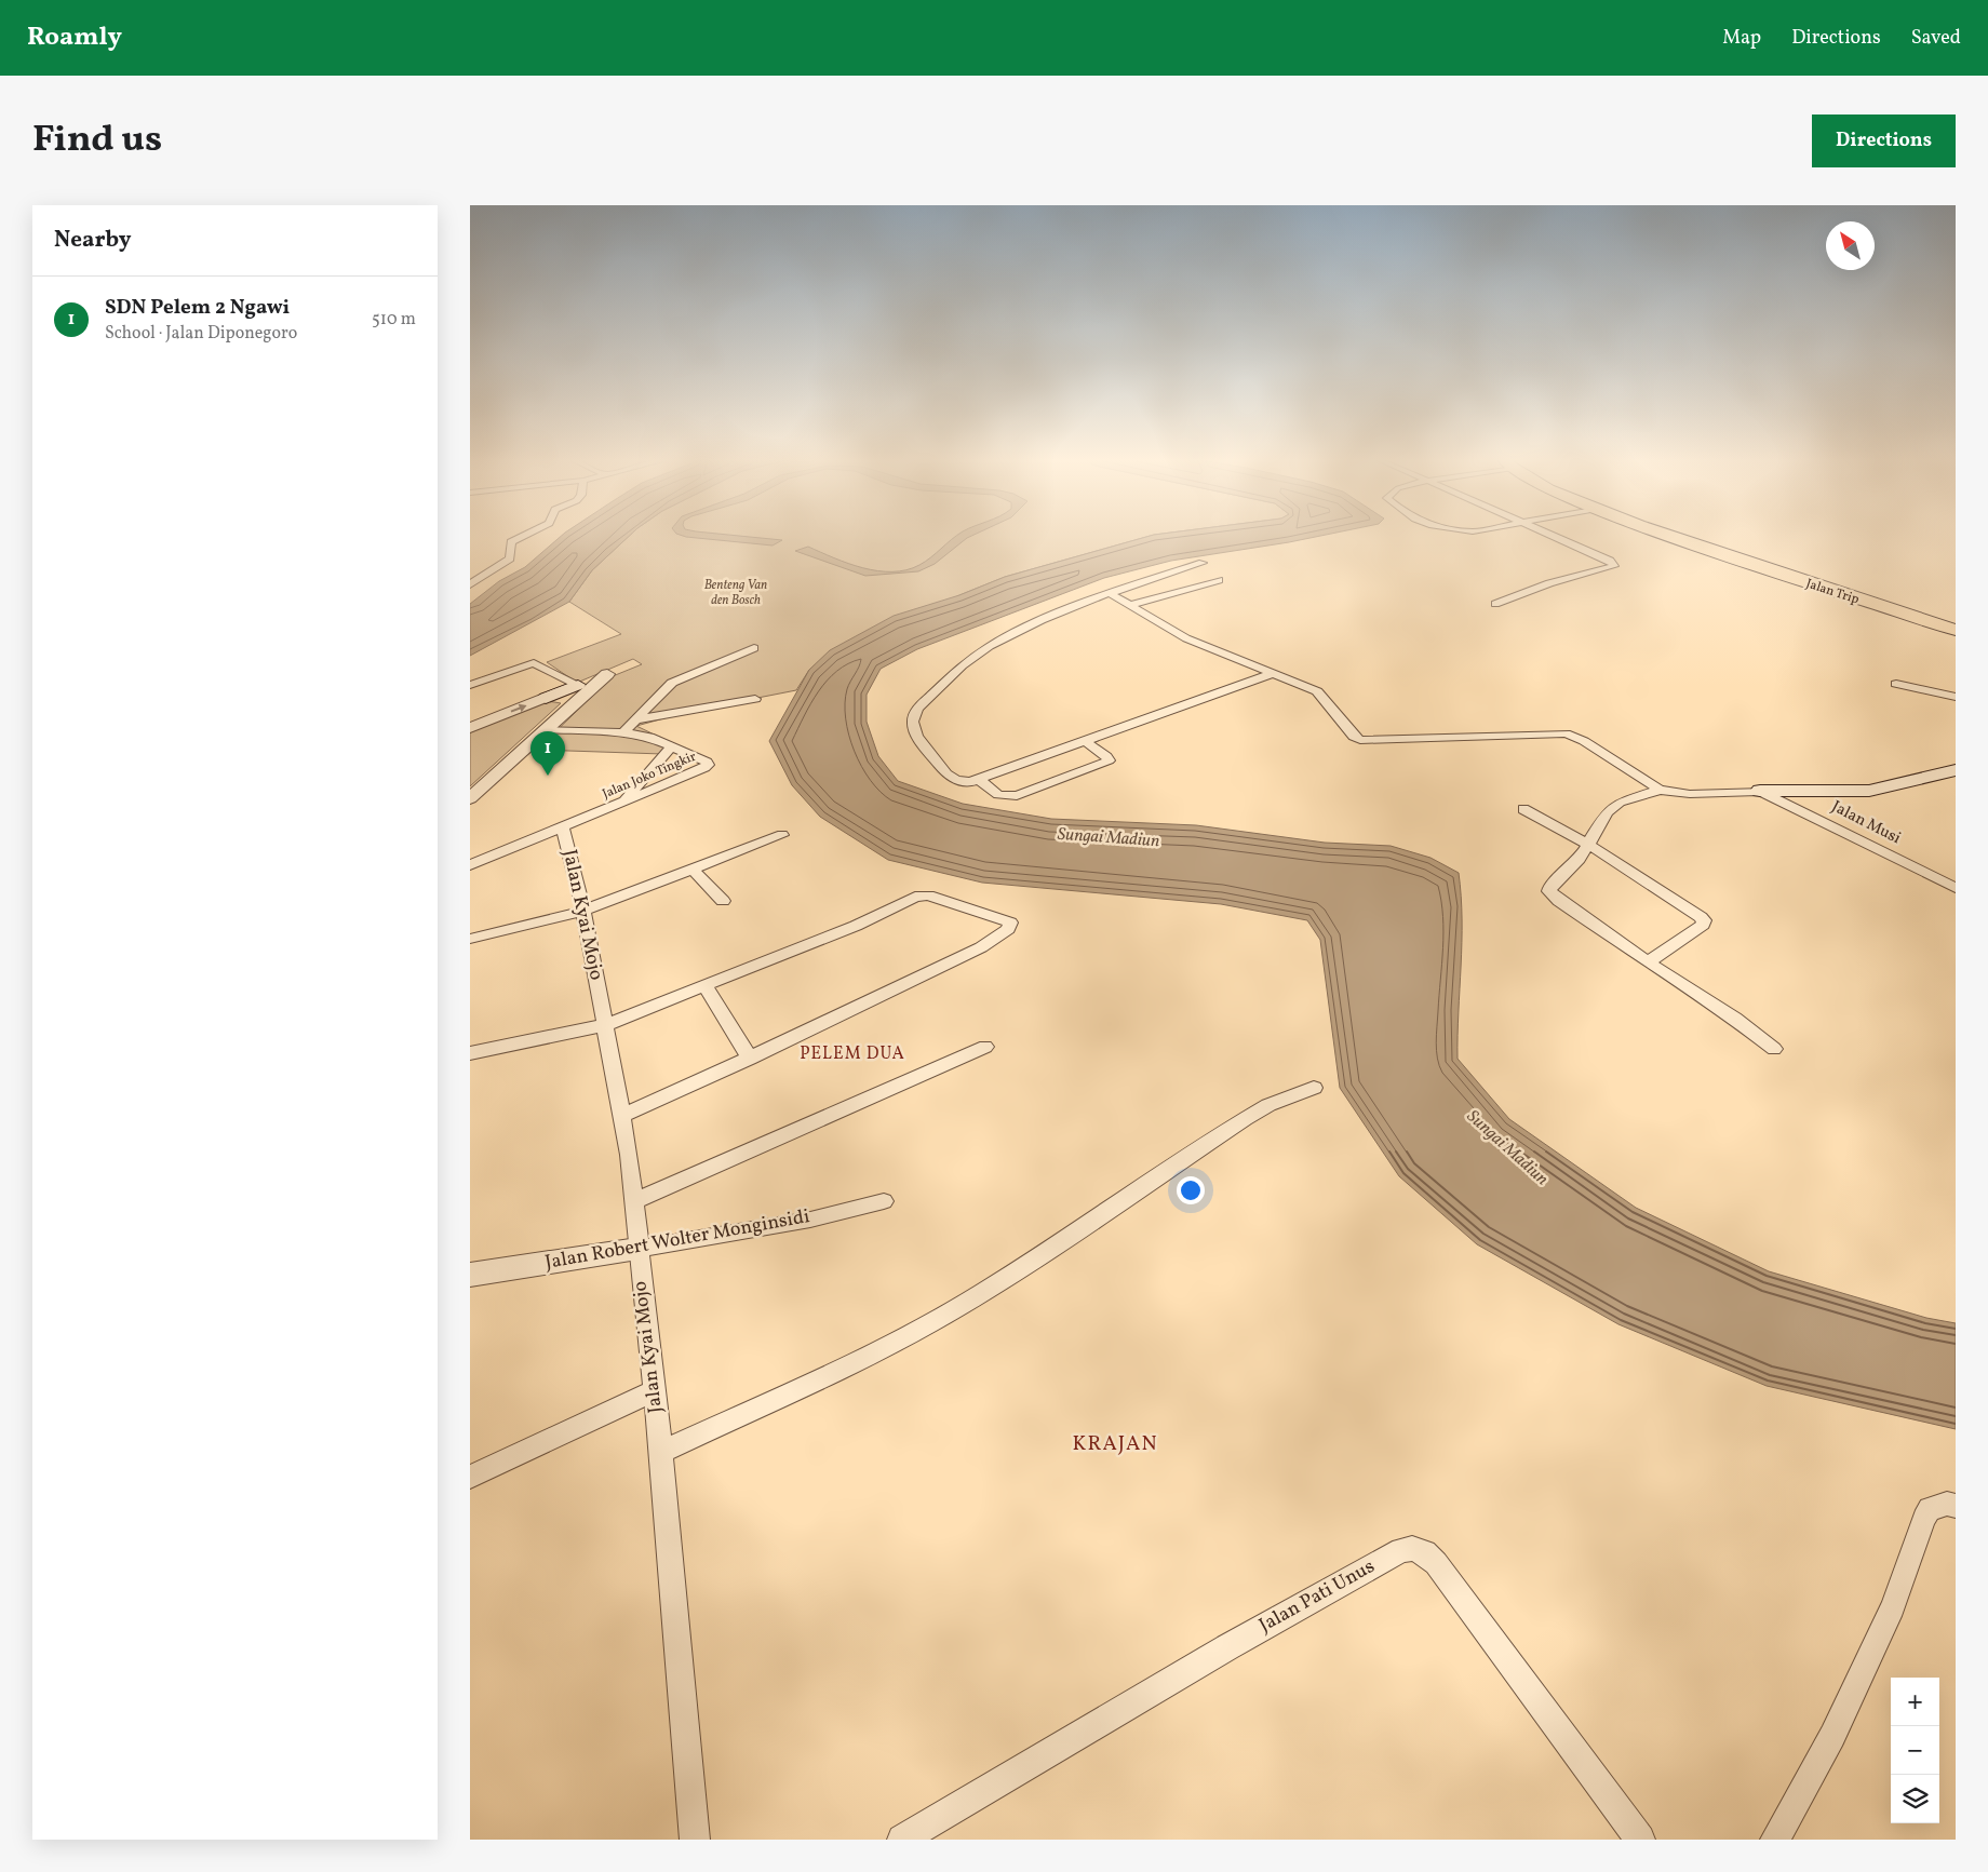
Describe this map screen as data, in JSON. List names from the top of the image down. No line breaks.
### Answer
{"streets":{"highway":["Jalan Trip"],"street":["Jalan Joko Tingkir","Jalan Musi","Jalan Kyai Mojo","Jalan Robert Wolter Monginsidi","Jalan Pati Unus"]},"crossings":[["Jalan Joko Tingkir","Jalan Kyai Mojo"],["Jalan Kyai Mojo","Jalan Robert Wolter Monginsidi"]],"districts":["PELEM DUA","KRAJAN"],"water":["Sungai Madiun"],"parks":["Benteng Van den Bosch"],"north":"top left","page":{"header":"Roamly","nav":["Map","Directions","Saved"],"title":"Find us","buttons":"Directions","heading":"Nearby","list":[{"mark":"1","name":"SDN Pelem 2 Ngawi","note":"School · Jalan Diponegoro","value":"510 m"}],"pins":"1","map_buttons":["+","−"]}}
